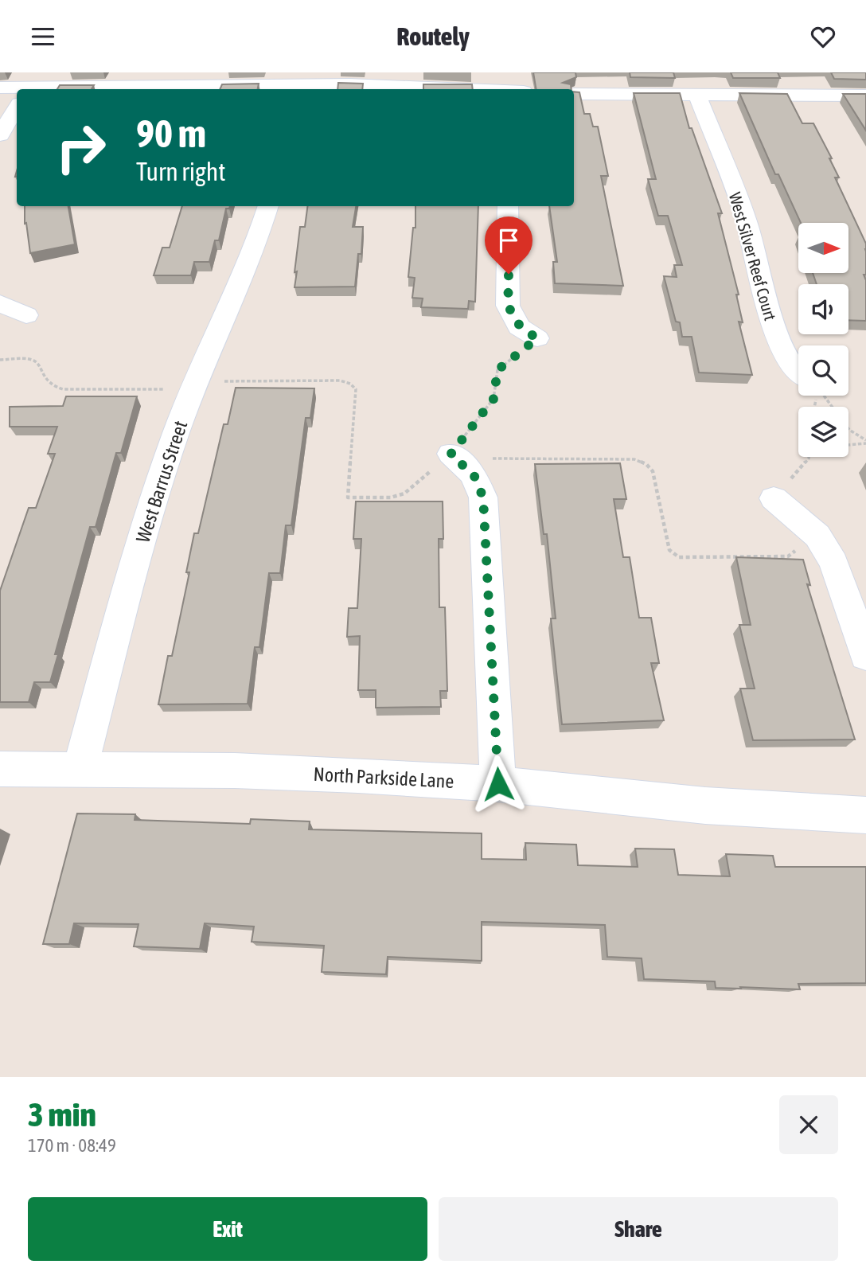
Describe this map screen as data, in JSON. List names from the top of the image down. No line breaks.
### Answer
{"streets":{"street":["West Silver Reef Court","West Barrus Street","North Parkside Lane"]},"crossings":[["West Barrus Street","North Parkside Lane"]],"north":"right","page":{"header":"Routely","turn":["90 m","Turn right"],"heading":["3 min","170 m · 08:49"],"buttons":["Exit","Share"]}}
